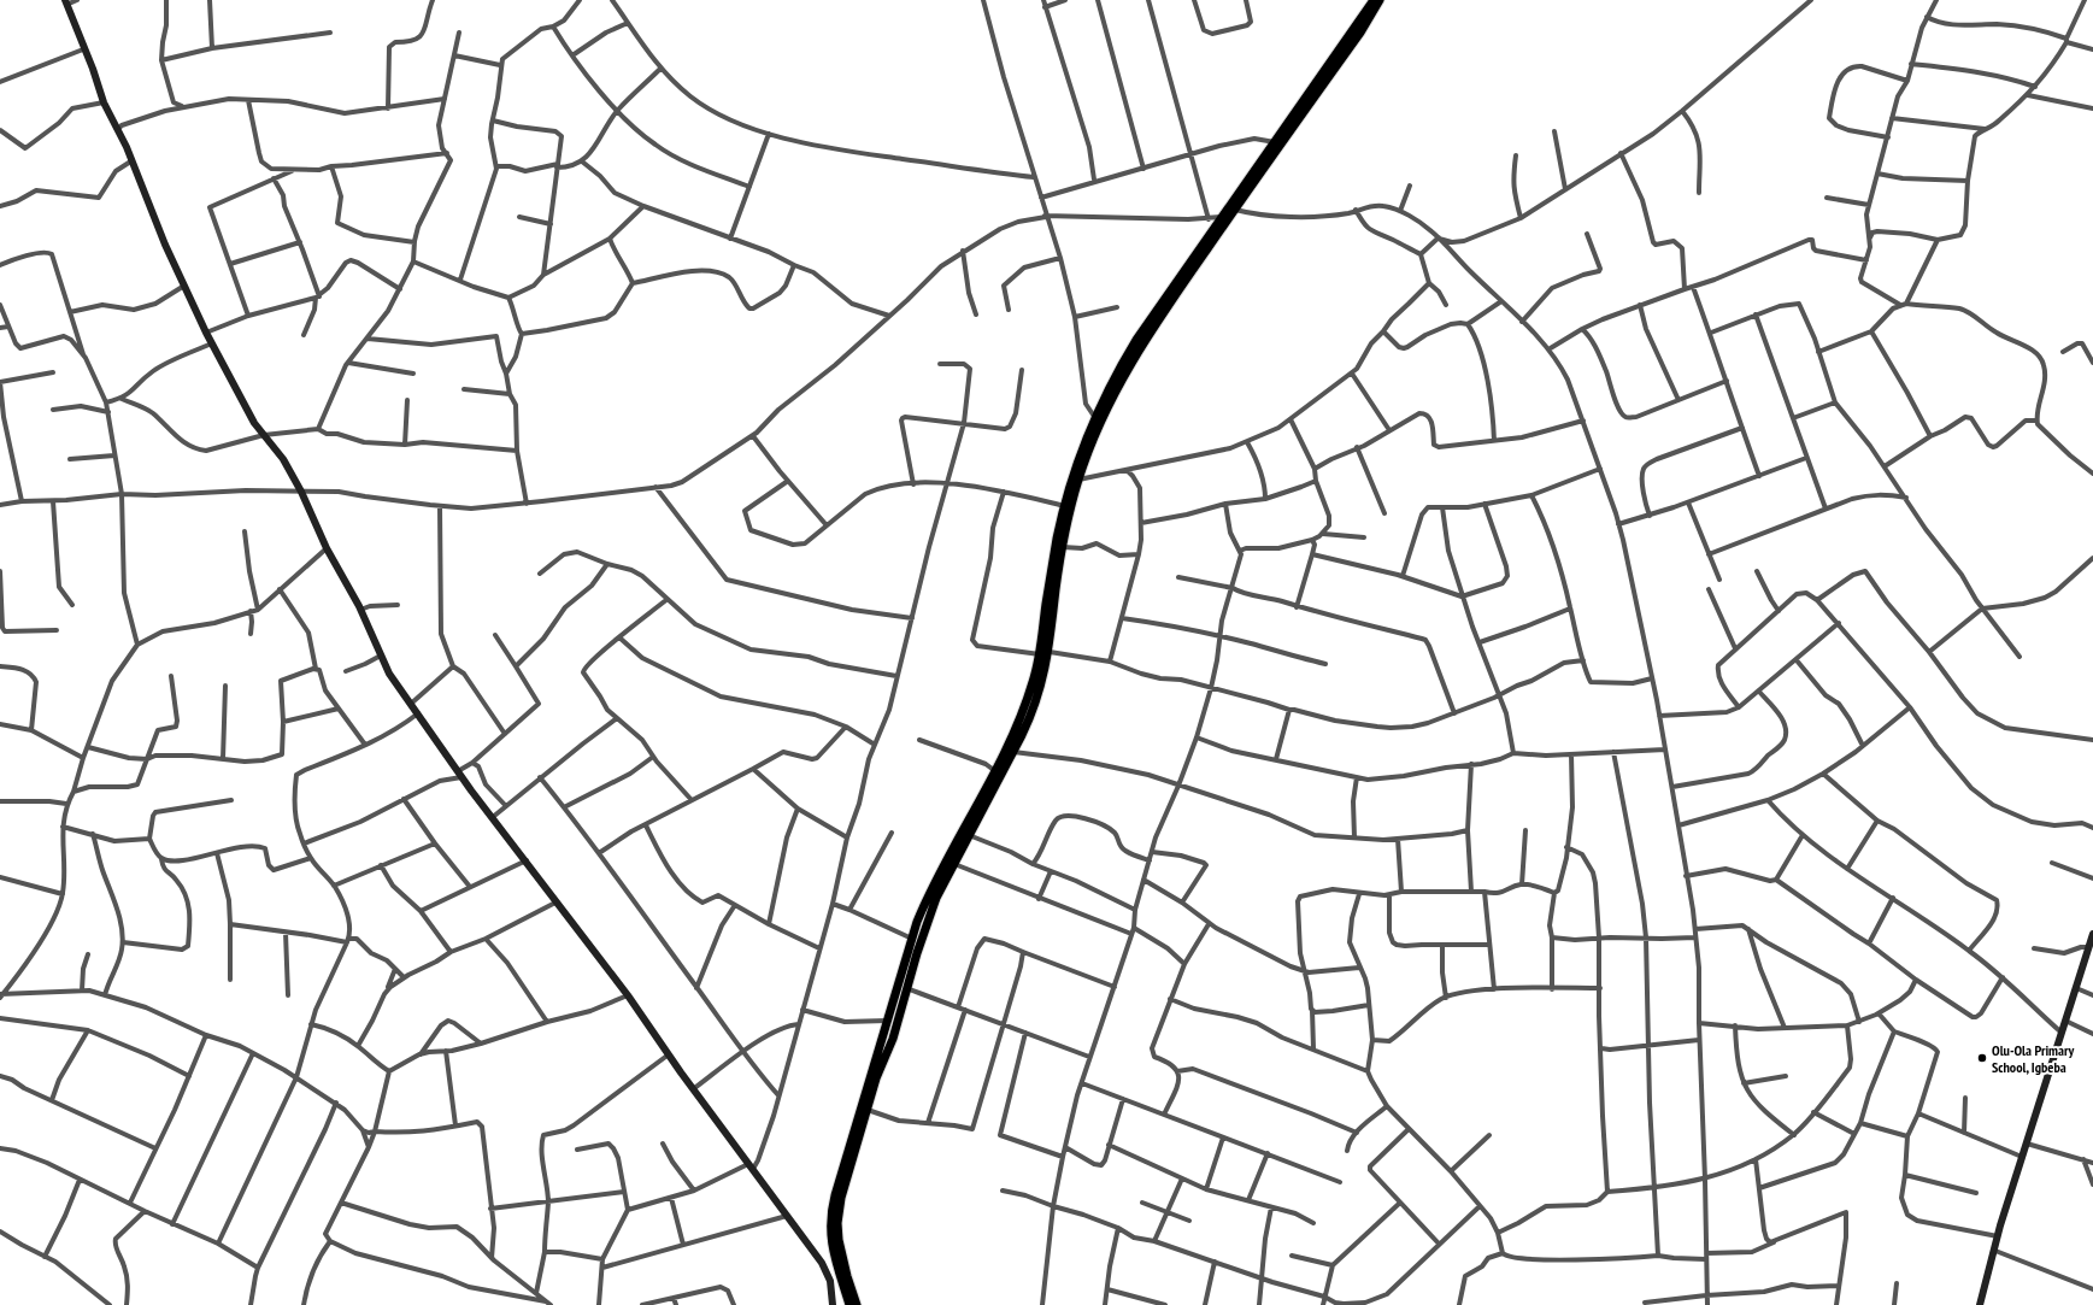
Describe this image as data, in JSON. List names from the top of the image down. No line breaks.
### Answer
{"places":["Olu-Ola Primary School, Igbeba"]}
